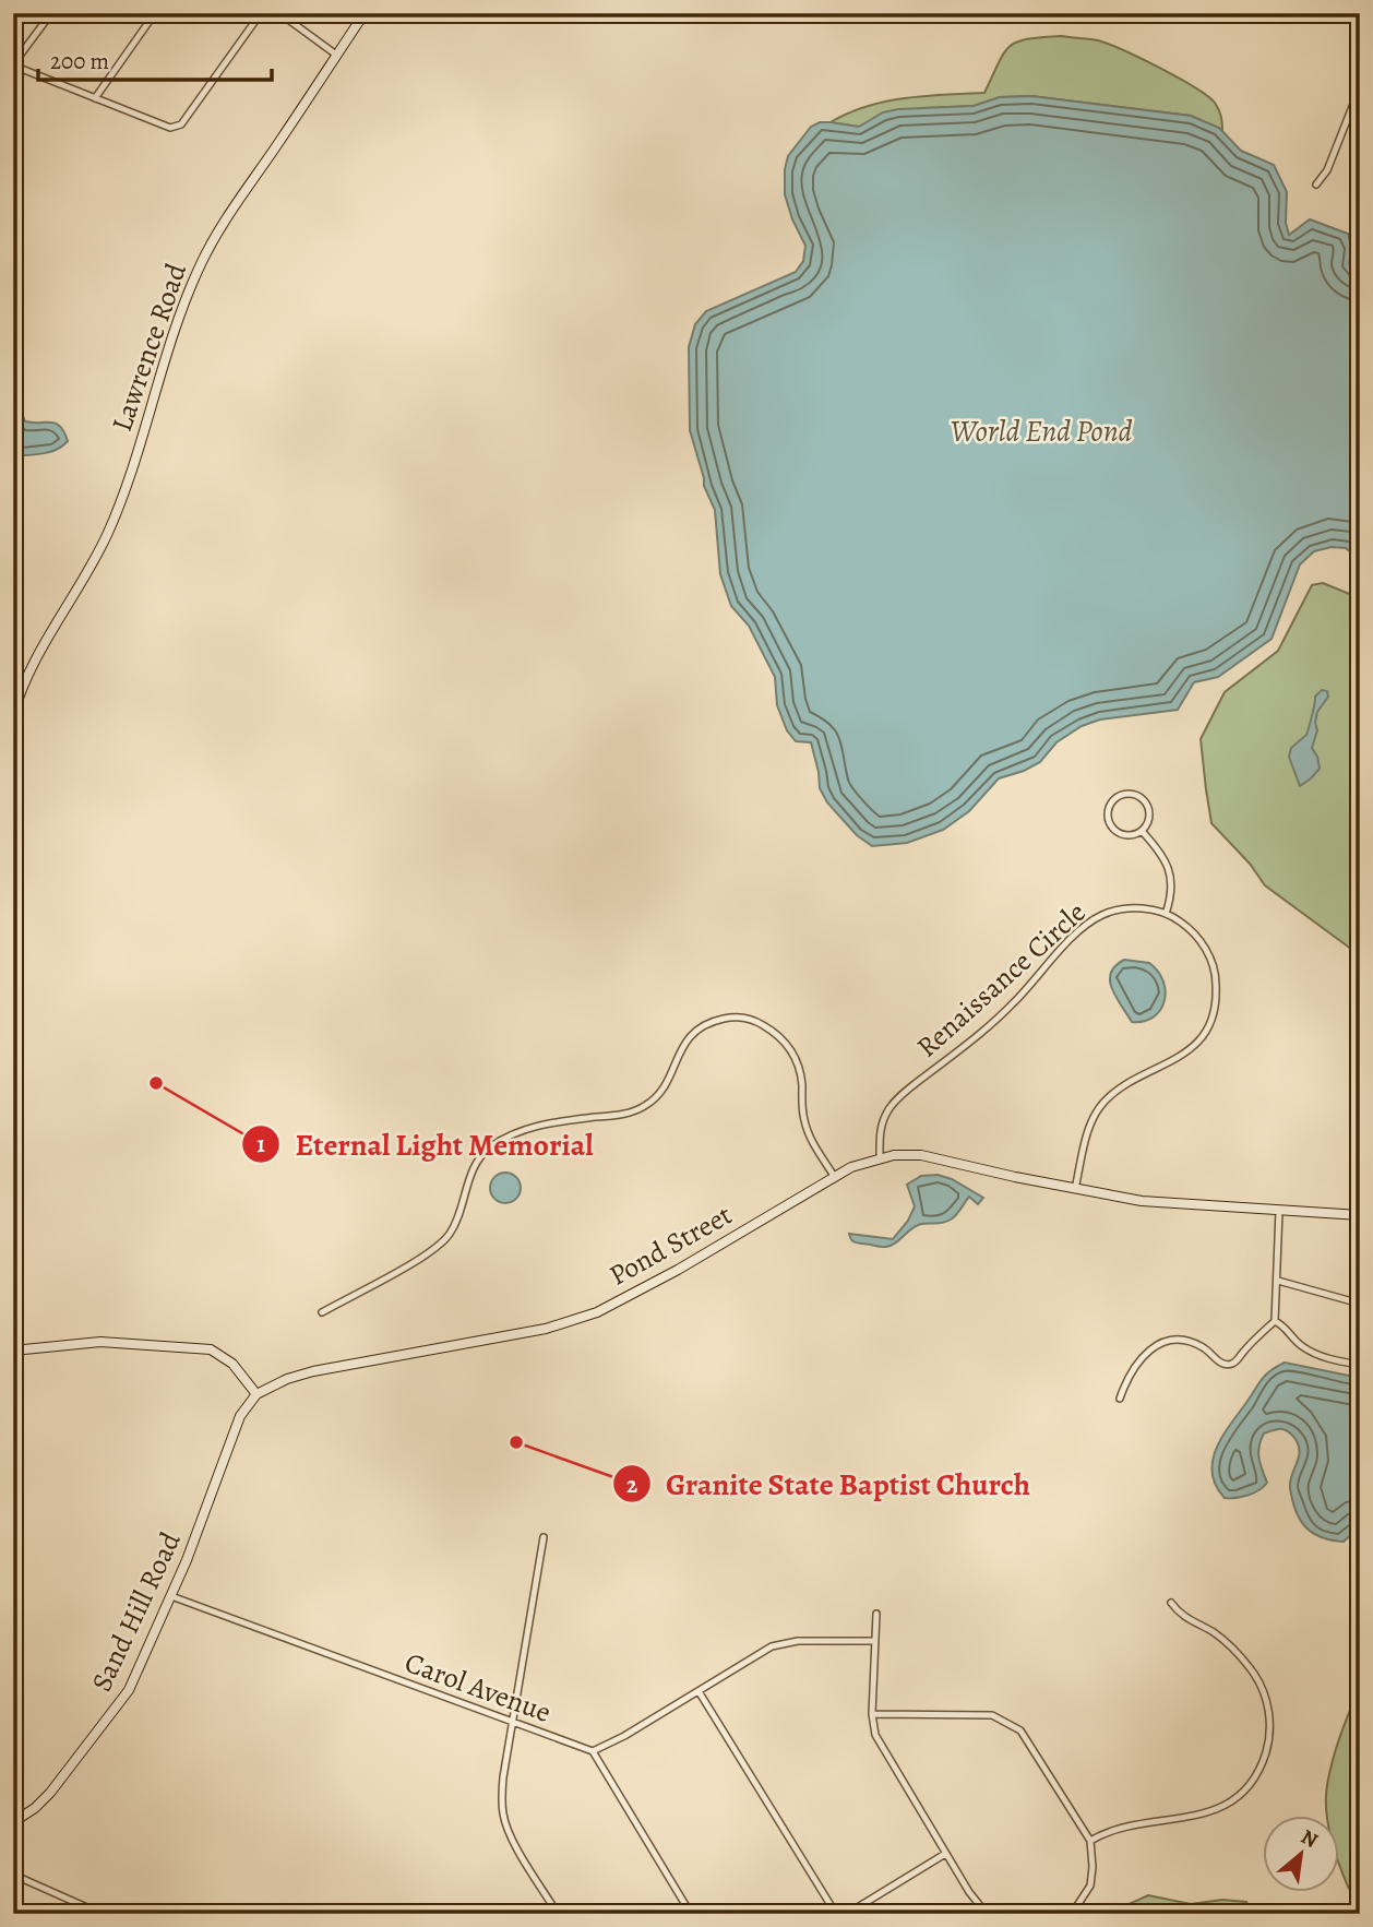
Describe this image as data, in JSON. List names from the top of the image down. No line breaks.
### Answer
{"streets":{"street":["Lawrence Road","Renaissance Circle","Pond Street","Sand Hill Road","Carol Avenue"]},"crossings":[["Renaissance Circle","Pond Street"],["Pond Street","Sand Hill Road"],["Sand Hill Road","Carol Avenue"]],"water":["World End Pond"],"places":["Eternal Light Memorial","Granite State Baptist Church"],"scale_bar":"200 m","north":"top right"}
